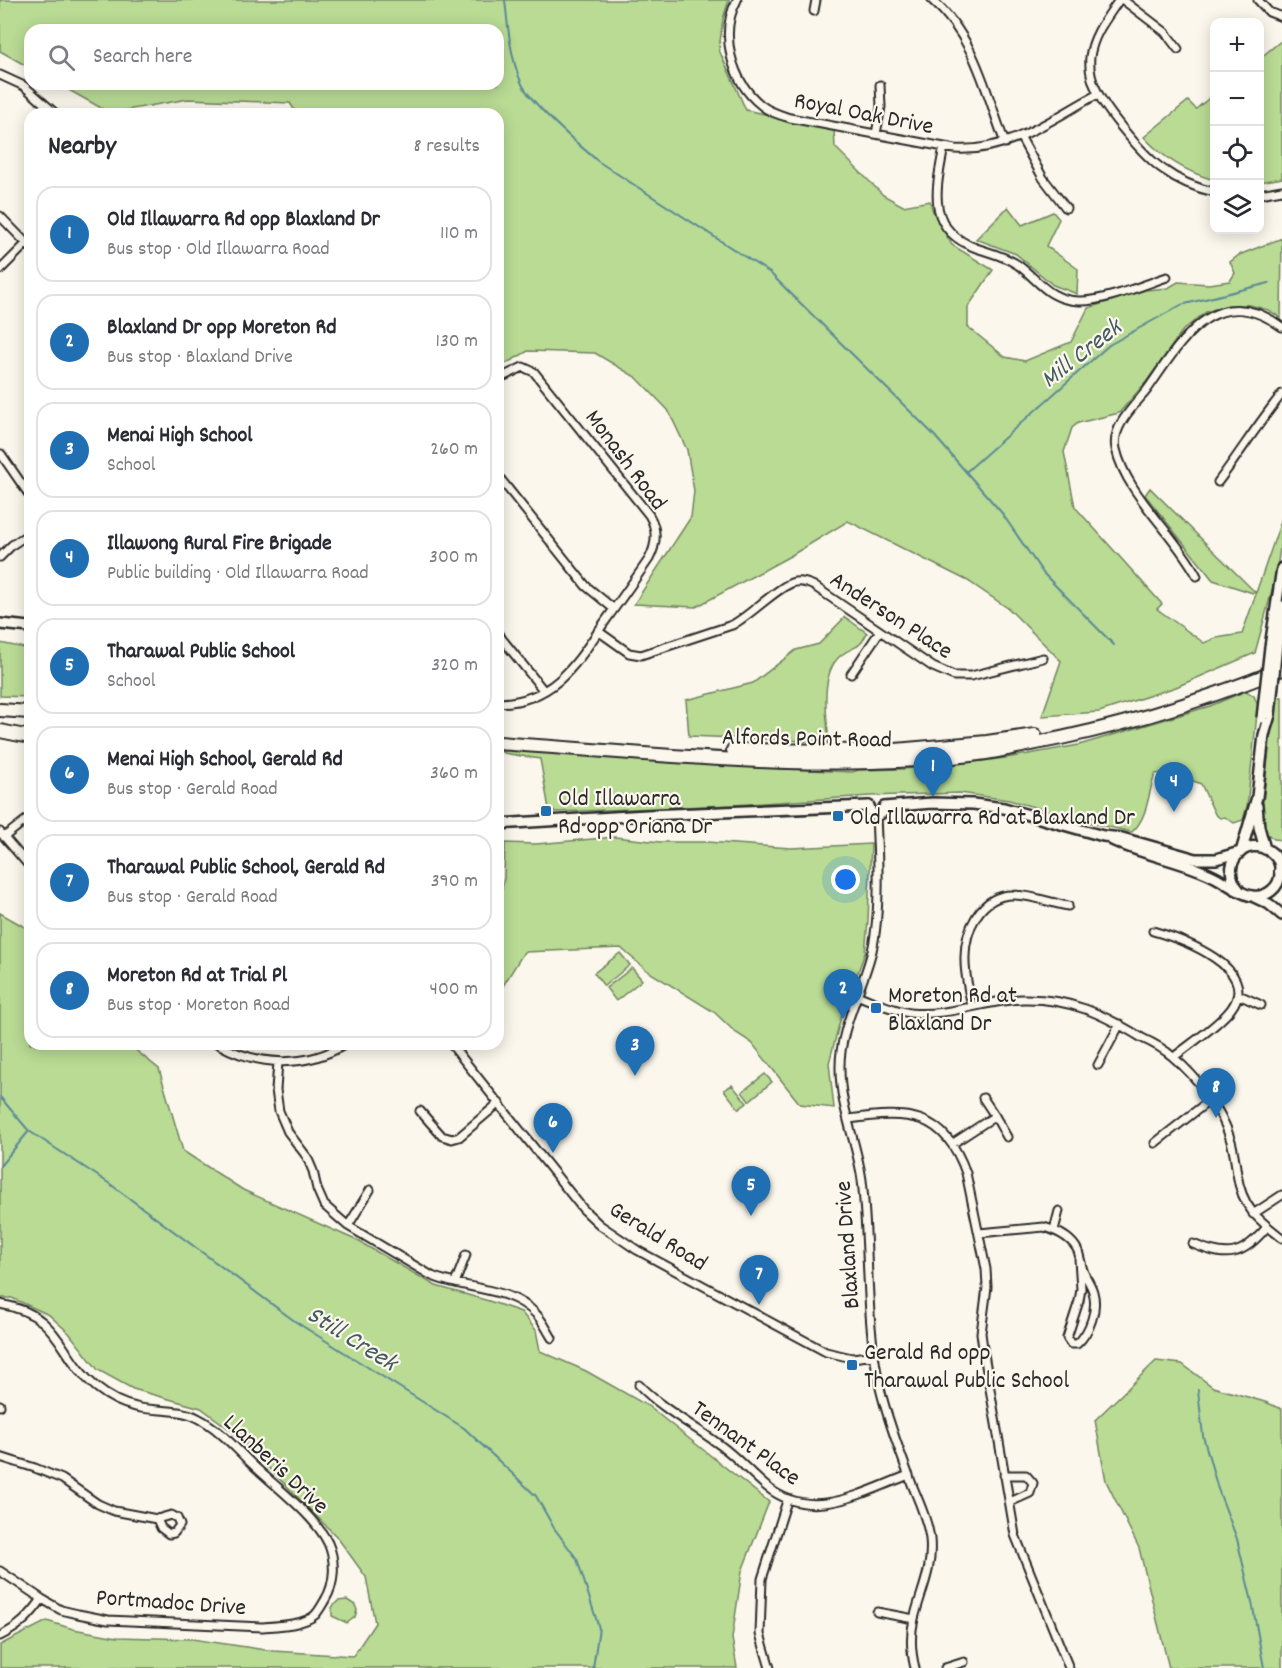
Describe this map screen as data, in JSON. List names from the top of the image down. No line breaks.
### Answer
{"streets":{"highway":["Alfords Point Road"],"street":["Royal Oak Drive","Monash Road","Anderson Place","Gerald Road","Blaxland Drive","Tennant Place","Llanberis Drive","Portmadoc Drive"]},"crossings":[["Monash Road","Anderson Place"],["Gerald Road","Blaxland Drive"],["Blaxland Drive","Tennant Place"],["Llanberis Drive","Portmadoc Drive"]],"water":["Mill Creek","Still Creek"],"places":{"transit":["Old Illawarra Rd opp Oriana Dr","Old Illawarra Rd at Blaxland Dr","Moreton Rd at Blaxland Dr","Gerald Rd opp Tharawal Public School"]},"page":{"map_buttons":["+","−"],"search":"Search here","heading":["Nearby","8 results"],"list":[{"mark":"1","name":"Old Illawarra Rd opp Blaxland Dr","note":"Bus stop · Old Illawarra Road","value":"110 m"},{"mark":"2","name":"Blaxland Dr opp Moreton Rd","note":"Bus stop · Blaxland Drive","value":"130 m"},{"mark":"3","name":"Menai High School","note":"School","value":"260 m"},{"mark":"4","name":"Illawong Rural Fire Brigade","note":"Public building · Old Illawarra Road","value":"300 m"},{"mark":"5","name":"Tharawal Public School","note":"School","value":"320 m"},{"mark":"6","name":"Menai High School, Gerald Rd","note":"Bus stop · Gerald Road","value":"360 m"},{"mark":"7","name":"Tharawal Public School, Gerald Rd","note":"Bus stop · Gerald Road","value":"390 m"},{"mark":"8","name":"Moreton Rd at Trial Pl","note":"Bus stop · Moreton Road","value":"400 m"}],"pins":["1","4","2","3","8","6","5","7"]}}
